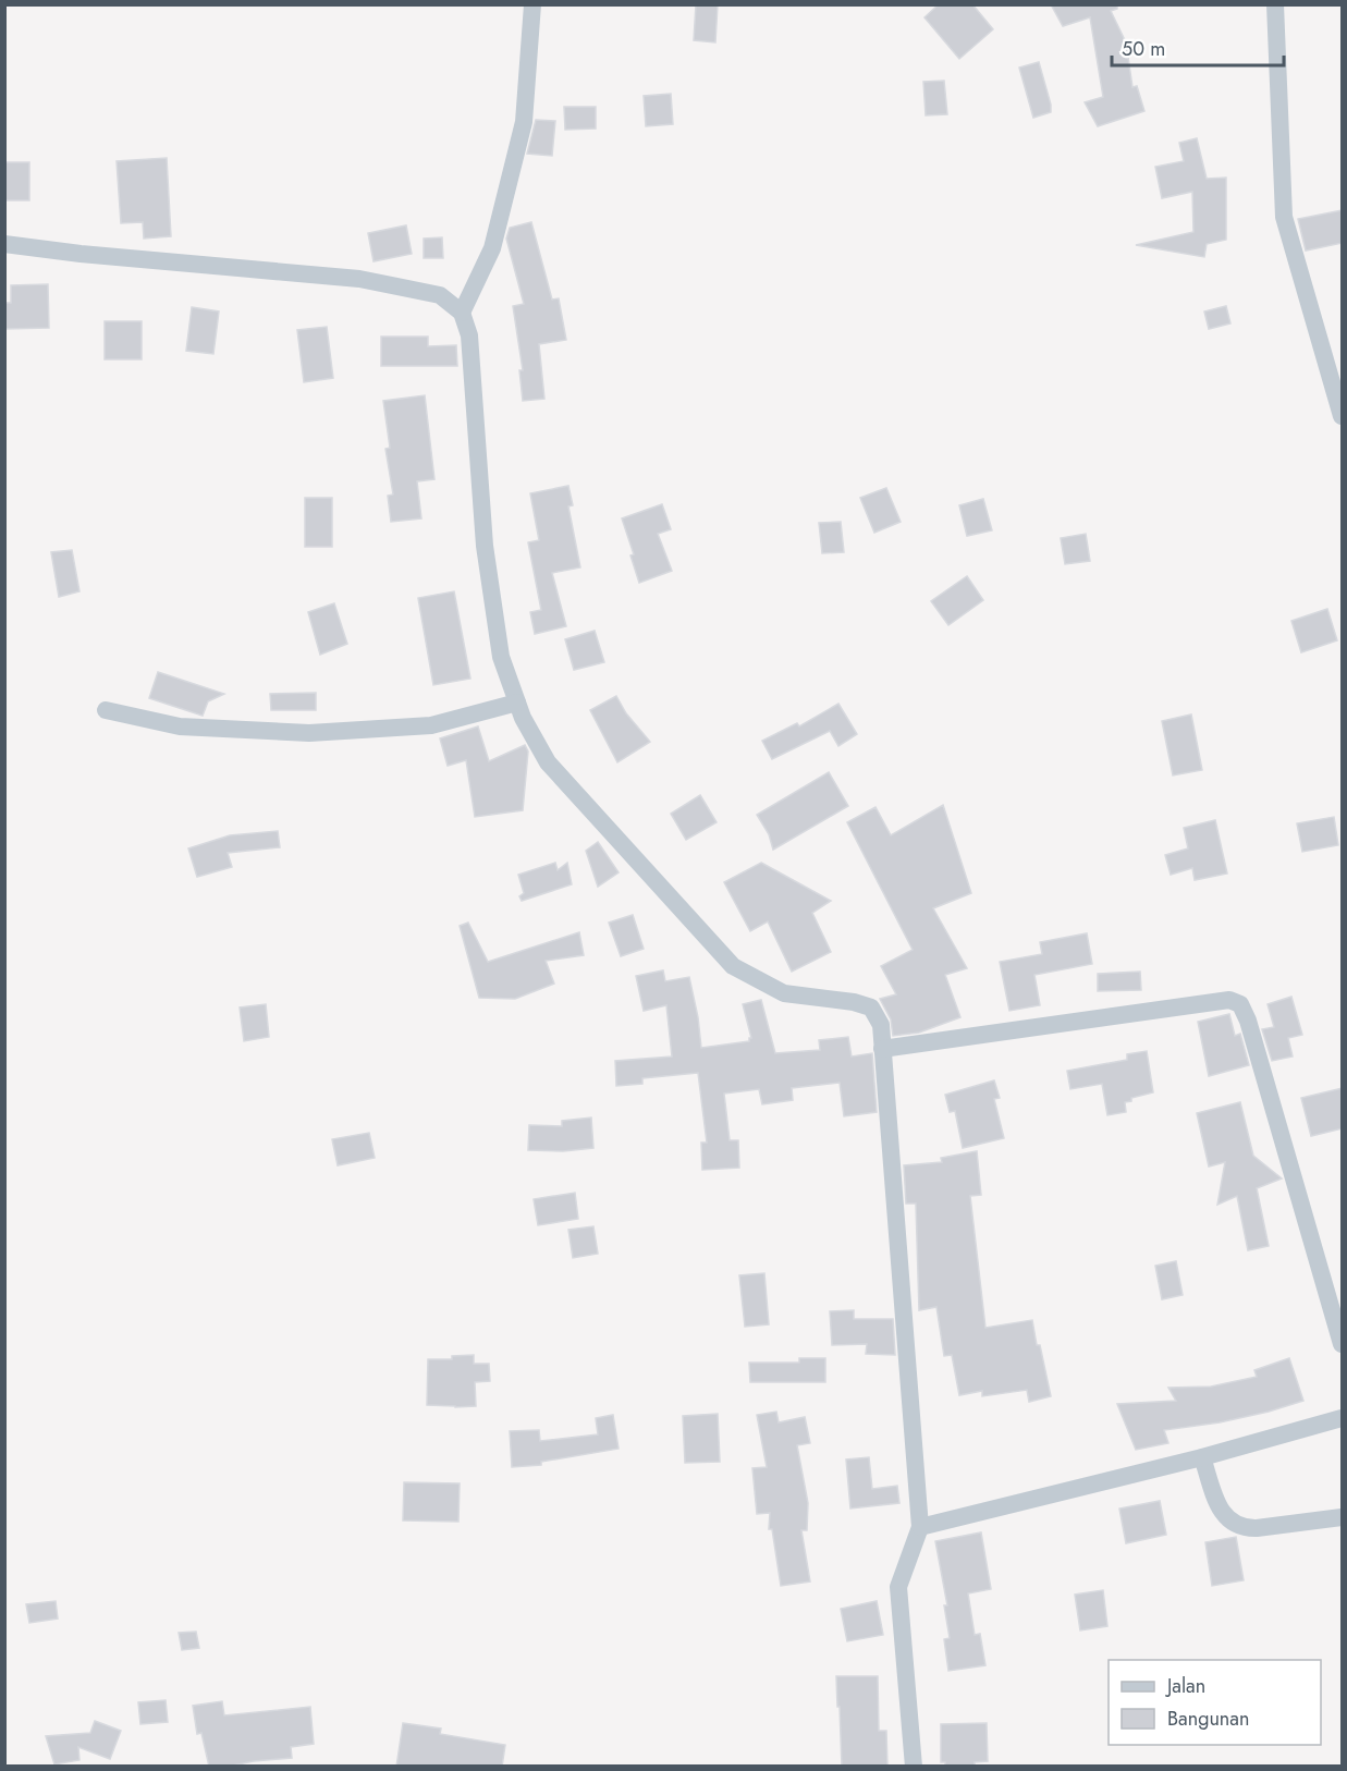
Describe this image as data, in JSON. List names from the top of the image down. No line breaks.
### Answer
{"legend":["Jalan","Bangunan"],"scale_bar":"50 m"}
